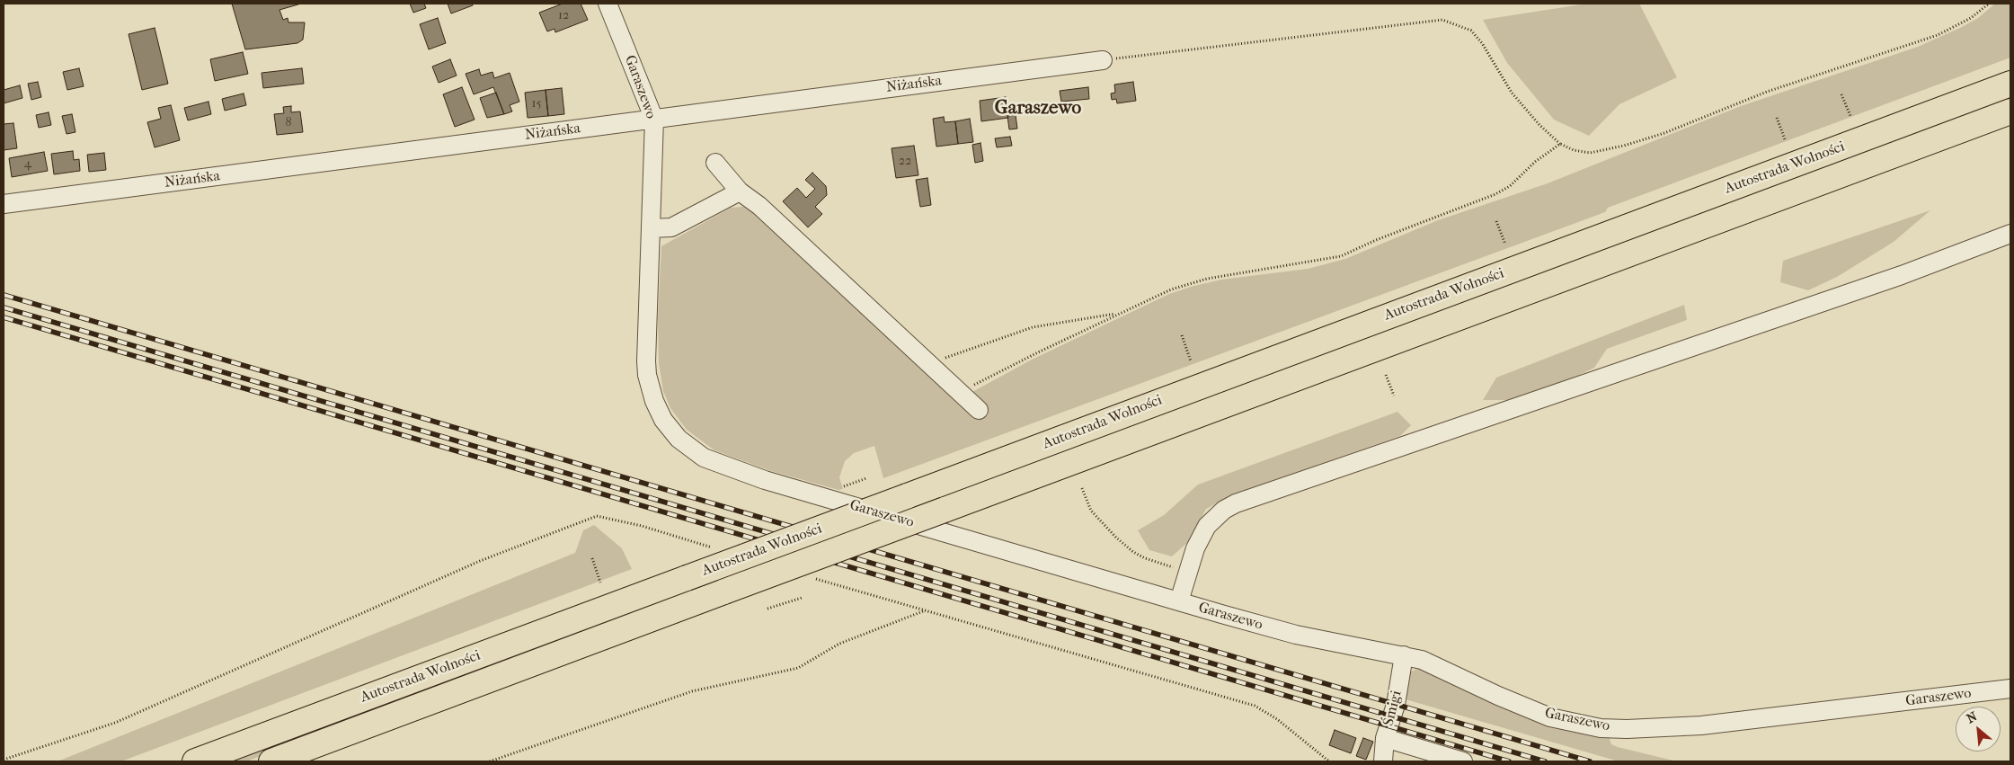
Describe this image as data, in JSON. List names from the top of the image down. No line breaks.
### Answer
{"streets":{"highway":["Autostrada Wolności"],"street":["Niżańska","Garaszewo","Śmigi"]},"crossings":[["Niżańska","Garaszewo"],["Garaszewo","Śmigi"]],"districts":["Garaszewo"],"house_numbers":["12","15","8","22","4"],"north":"top left"}
